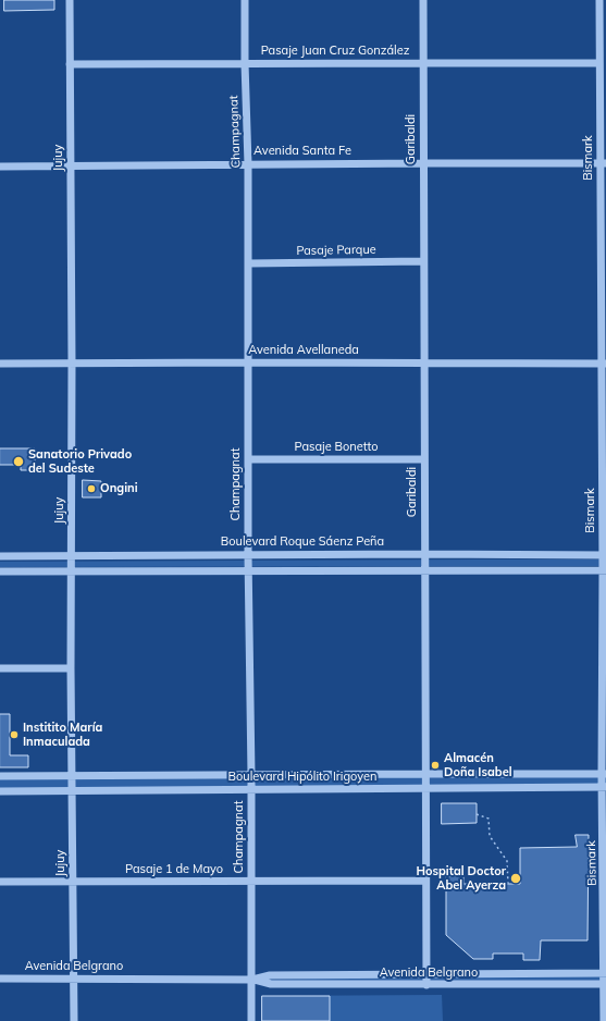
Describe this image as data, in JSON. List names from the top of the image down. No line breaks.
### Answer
{"streets":{"street":["Pasaje Juan Cruz González","Champagnat","Garibaldi","Avenida Santa Fe","Jujuy","Bismark","Pasaje Parque","Avenida Avellaneda","Pasaje Bonetto","Boulevard Roque Sáenz Peña","Boulevard Hipólito Irigoyen","Pasaje 1 de Mayo","Avenida Belgrano"]},"crossings":[["Pasaje Juan Cruz González","Champagnat"],["Pasaje Juan Cruz González","Garibaldi"],["Pasaje Juan Cruz González","Jujuy"],["Pasaje Juan Cruz González","Bismark"],["Champagnat","Avenida Santa Fe"],["Champagnat","Pasaje Parque"],["Champagnat","Avenida Avellaneda"],["Champagnat","Pasaje Bonetto"],["Champagnat","Boulevard Roque Sáenz Peña"],["Champagnat","Boulevard Hipólito Irigoyen"],["Champagnat","Pasaje 1 de Mayo"],["Champagnat","Avenida Belgrano"],["Garibaldi","Avenida Santa Fe"],["Garibaldi","Pasaje Parque"],["Garibaldi","Avenida Avellaneda"],["Garibaldi","Pasaje Bonetto"],["Garibaldi","Boulevard Roque Sáenz Peña"],["Garibaldi","Boulevard Hipólito Irigoyen"],["Garibaldi","Pasaje 1 de Mayo"],["Garibaldi","Avenida Belgrano"],["Avenida Santa Fe","Jujuy"],["Avenida Santa Fe","Bismark"],["Jujuy","Avenida Avellaneda"],["Jujuy","Boulevard Roque Sáenz Peña"],["Jujuy","Boulevard Hipólito Irigoyen"],["Jujuy","Pasaje 1 de Mayo"],["Jujuy","Avenida Belgrano"],["Bismark","Avenida Avellaneda"],["Bismark","Boulevard Roque Sáenz Peña"],["Bismark","Boulevard Hipólito Irigoyen"],["Bismark","Avenida Belgrano"]],"places":["Sanatorio Privado del Sudeste","Ongini","Institito María Inmaculada","Almacén Doña Isabel","Hospital Doctor Abel Ayerza"]}
